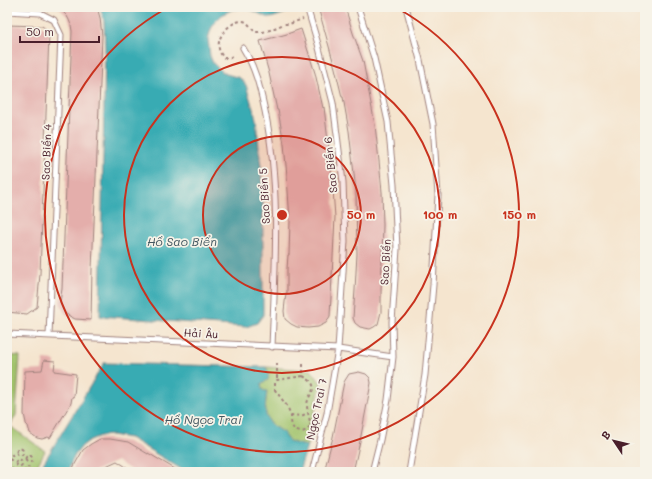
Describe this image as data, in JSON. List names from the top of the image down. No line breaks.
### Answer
{"streets":{"lane":["Sao Biển 4","Sao Biển 6","Sao Biển 5","Sao Biển","Hải Âu","Ngọc Trai 7"]},"crossings":[["Sao Biển 4","Hải Âu"],["Sao Biển 6","Hải Âu"],["Sao Biển 6","Ngọc Trai 7"],["Sao Biển 5","Hải Âu"],["Sao Biển","Hải Âu"],["Hải Âu","Ngọc Trai 7"]],"water":["Hồ Sao Biển","Hồ Ngọc Trai"],"scale_bar":"50 m","north":"top left","rings":["50 m","100 m","150 m"]}
